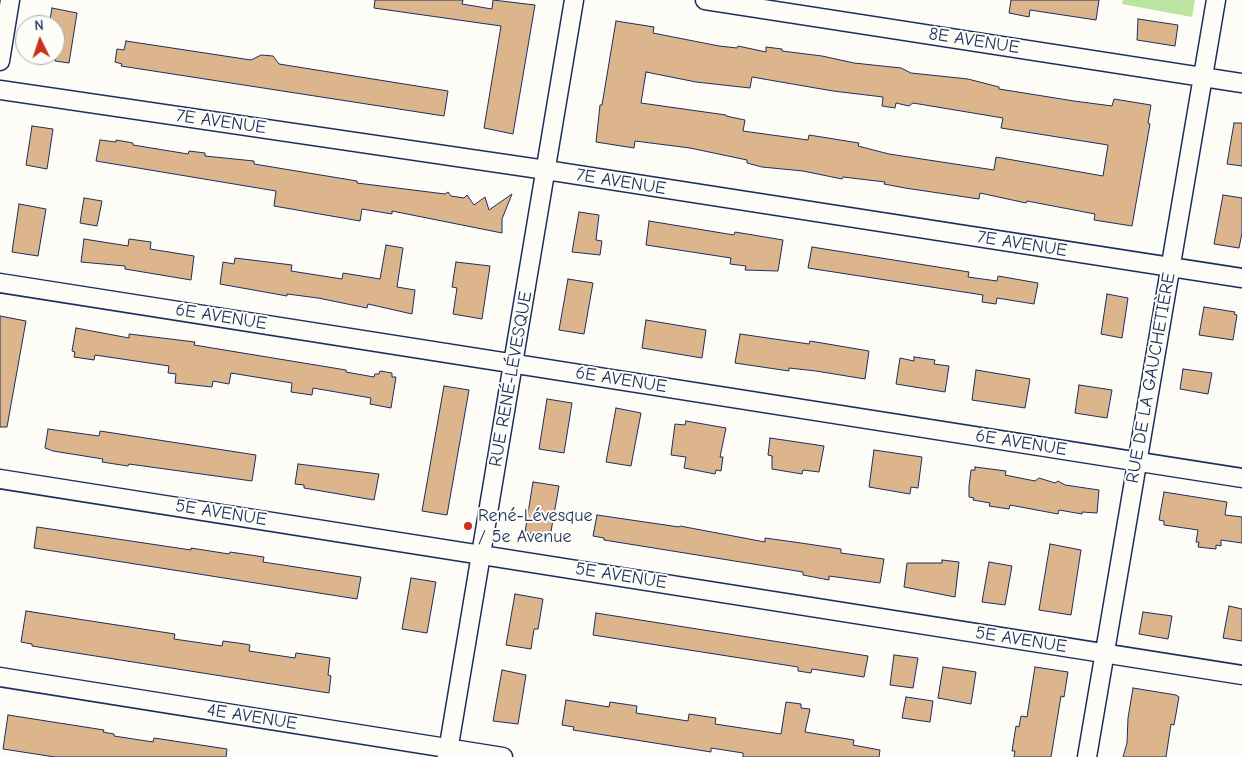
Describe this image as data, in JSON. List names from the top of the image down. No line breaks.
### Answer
{"streets":{"street":["8E AVENUE","7E AVENUE","6E AVENUE","RUE DE LA GAUCHETIÈRE","RUE RENÉ-LÉVESQUE","5E AVENUE","4E AVENUE"]},"crossings":[["8E AVENUE","RUE DE LA GAUCHETIÈRE"],["7E AVENUE","RUE DE LA GAUCHETIÈRE"],["7E AVENUE","RUE RENÉ-LÉVESQUE"],["6E AVENUE","RUE DE LA GAUCHETIÈRE"],["6E AVENUE","RUE RENÉ-LÉVESQUE"],["RUE DE LA GAUCHETIÈRE","5E AVENUE"],["RUE RENÉ-LÉVESQUE","5E AVENUE"],["RUE RENÉ-LÉVESQUE","4E AVENUE"]],"places":["René-Lévesque / 5e Avenue"],"north":"top"}
